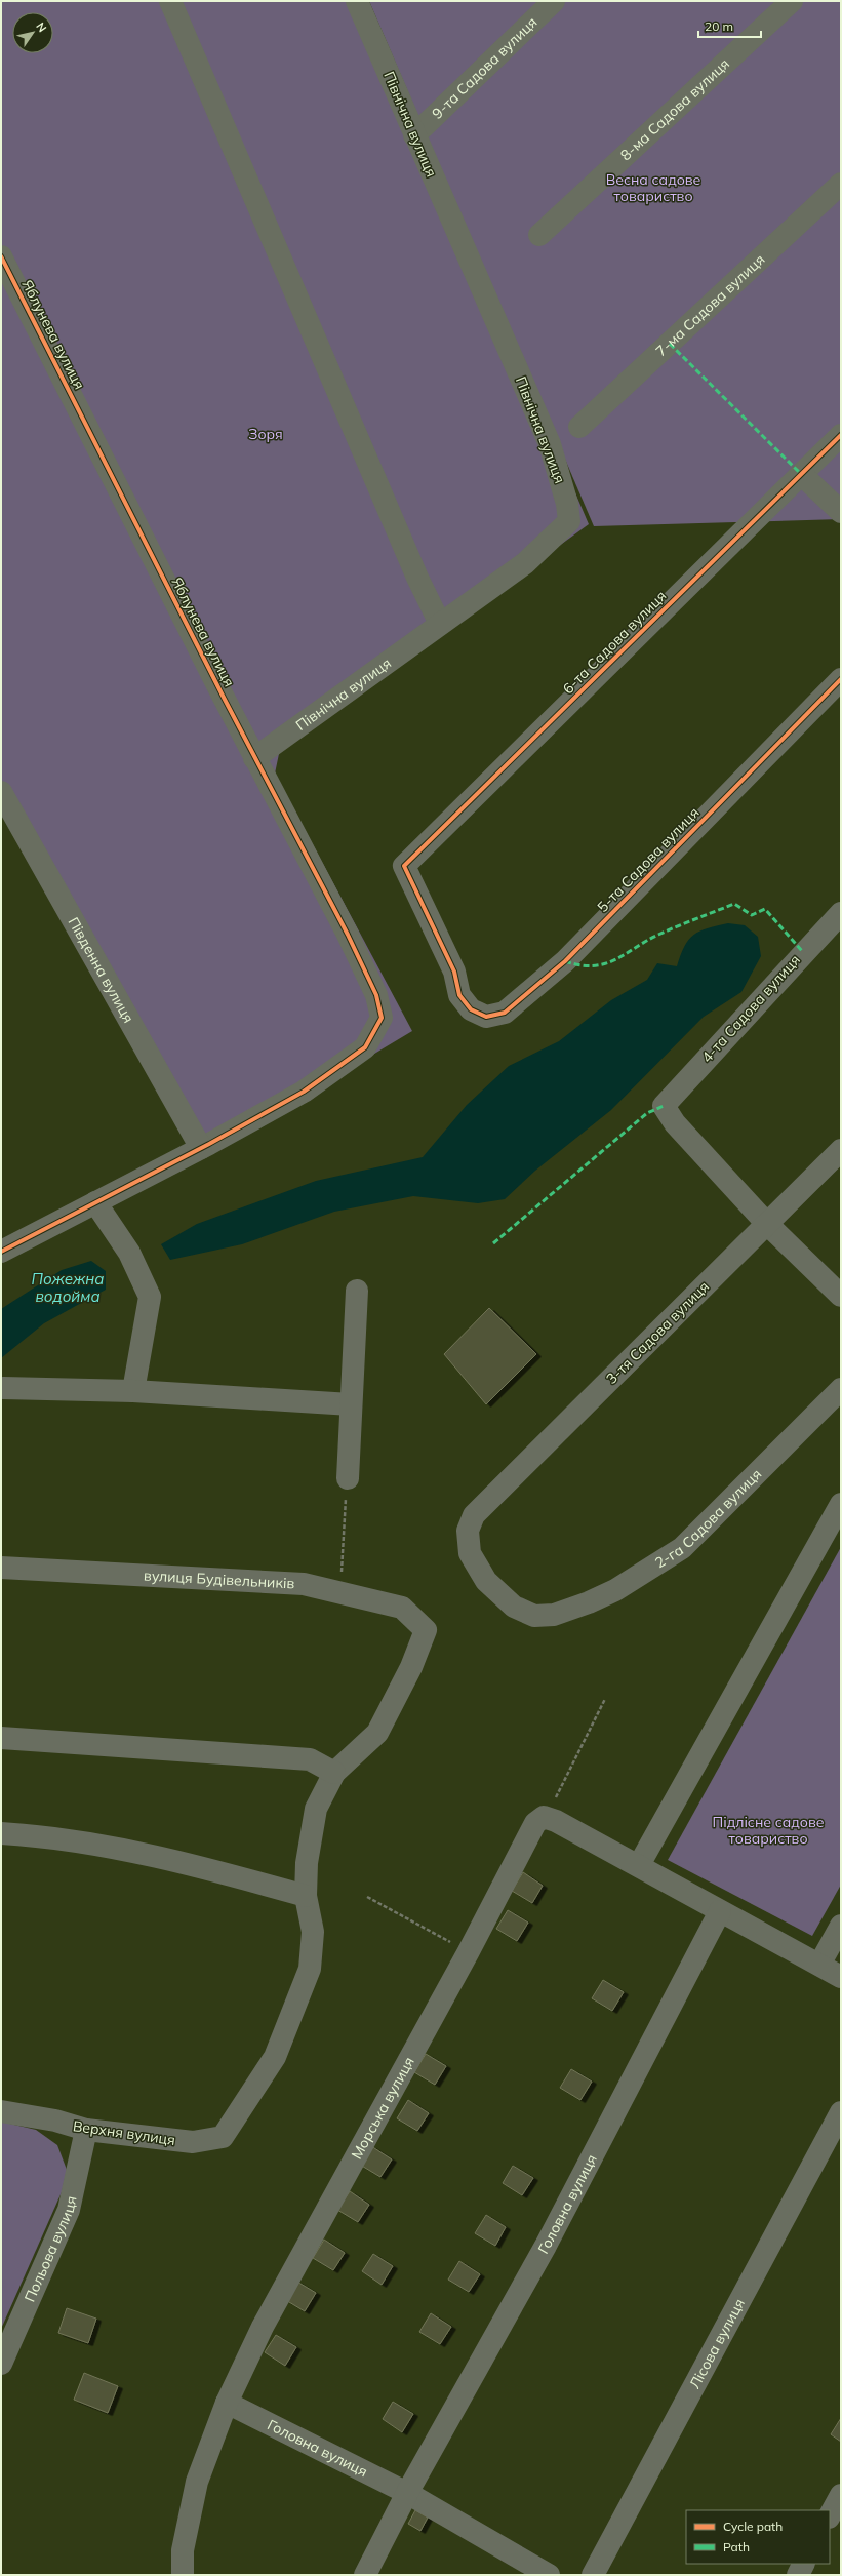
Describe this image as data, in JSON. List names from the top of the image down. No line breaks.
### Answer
{"streets":{"street":["9-та Садова вулиця","8-ма Садова вулиця","Північна вулиця","7-ма Садова вулиця","Яблунева вулиця","6-та Садова вулиця","5-та Садова вулиця","Південна вулиця","4-та Садова вулиця","3-тя Садова вулиця","2-га Садова вулиця","вулиця Будівельників","Морська вулиця","Верхня вулиця","Головна вулиця","Польова вулиця","Лісова вулиця"]},"crossings":[["9-та Садова вулиця","Північна вулиця"],["Північна вулиця","Яблунева вулиця"],["Яблунева вулиця","Південна вулиця"],["6-та Садова вулиця","5-та Садова вулиця"],["4-та Садова вулиця","3-тя Садова вулиця"],["3-тя Садова вулиця","2-га Садова вулиця"],["Морська вулиця","Головна вулиця"],["Верхня вулиця","Польова вулиця"]],"water":["Пожежна водойма"],"parks":["Весна садове товариство","Зоря","Підлісне садове товариство"],"legend":["Cycle path","Path"],"scale_bar":"20 m","north":"top right"}
